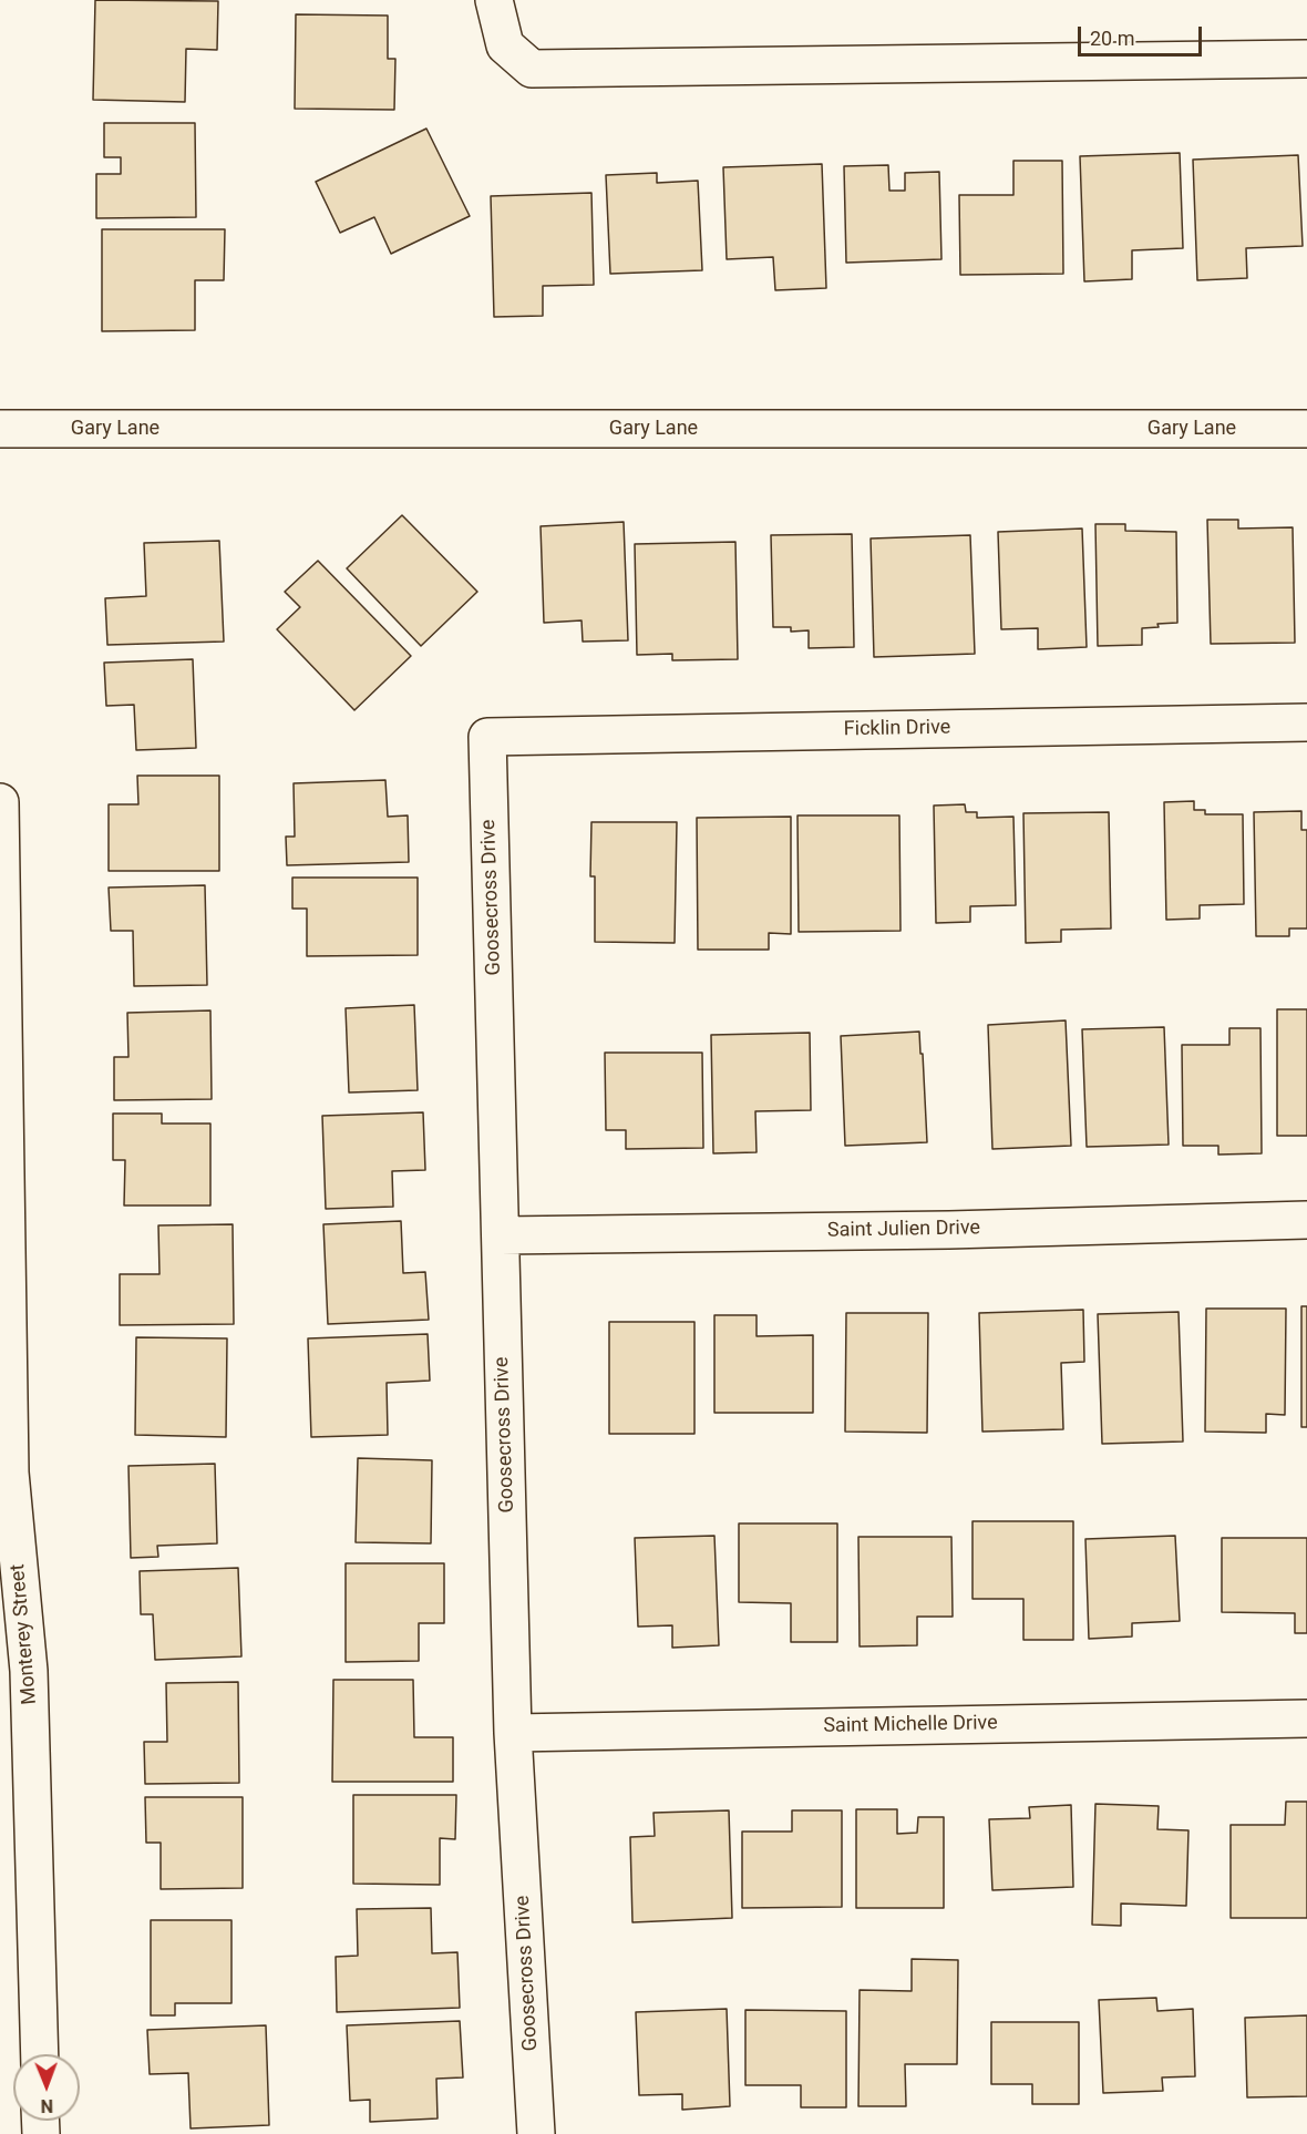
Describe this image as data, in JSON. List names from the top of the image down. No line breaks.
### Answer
{"streets":{"street":["Gary Lane","Ficklin Drive","Goosecross Drive","Saint Julien Drive","Monterey Street","Saint Michelle Drive"]},"crossings":[["Ficklin Drive","Goosecross Drive"],["Goosecross Drive","Saint Julien Drive"],["Goosecross Drive","Saint Michelle Drive"]],"scale_bar":"20 m","north":"bottom"}
